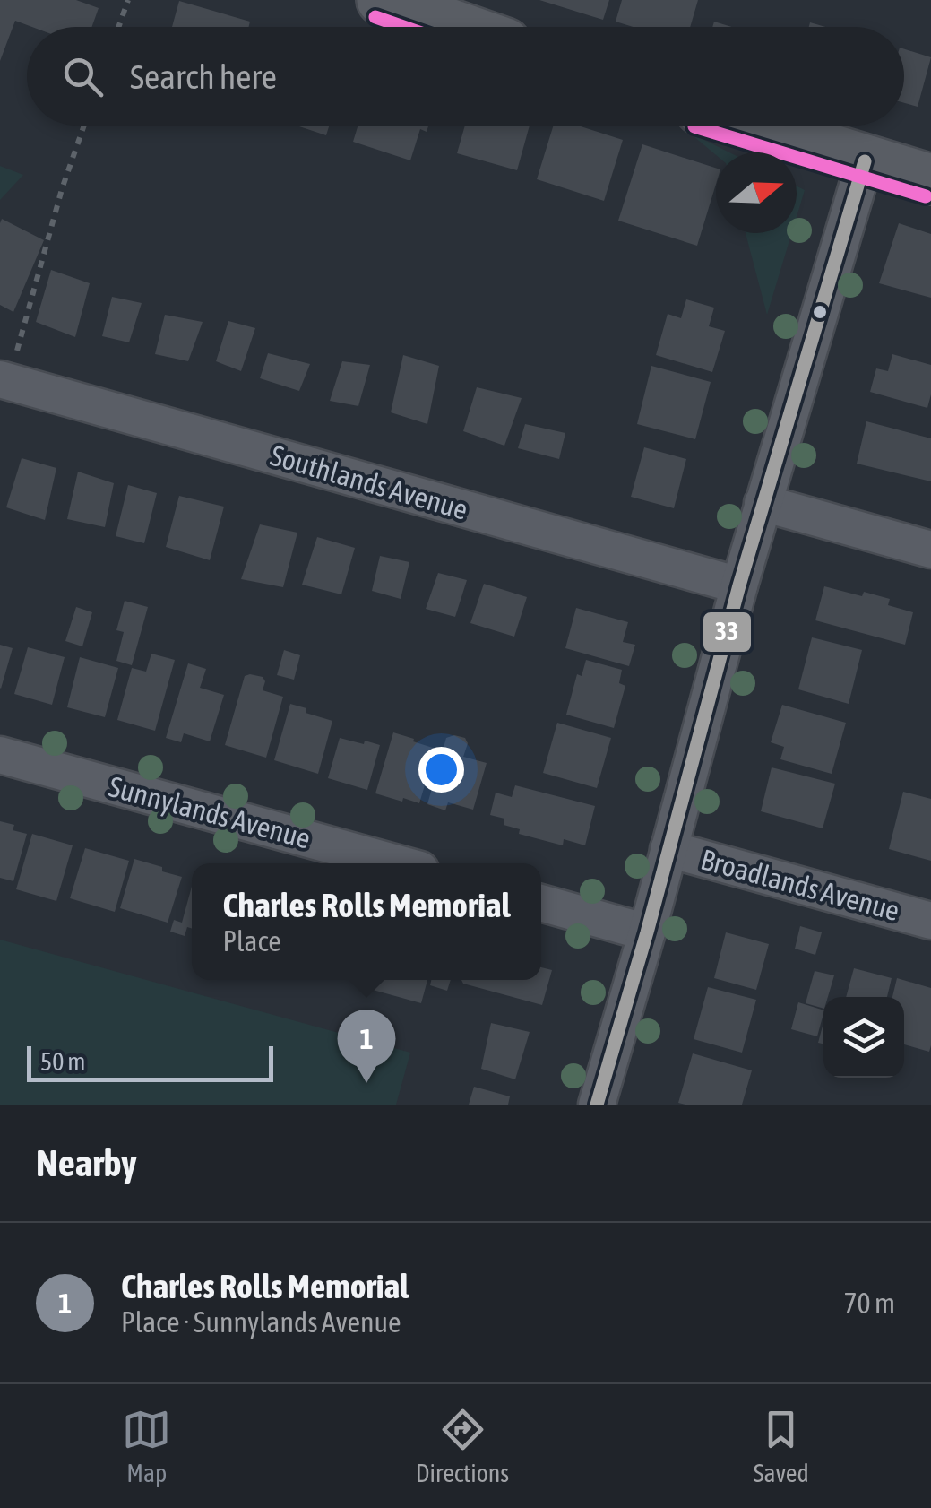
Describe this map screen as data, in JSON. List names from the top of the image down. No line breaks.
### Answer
{"streets":{"street":["Southlands Avenue","Sunnylands Avenue","Broadlands Avenue"]},"lines":["transit line 1","transit line 33"],"scale_bar":"50 m","north":"right","page":{"search":"Search here","popup":["Charles Rolls Memorial","Place"],"pins":"1","scale":"50 m","heading":"Nearby","list":[{"mark":"1","name":"Charles Rolls Memorial","note":"Place · Sunnylands Avenue","value":"70 m"}],"nav":["Map","Directions","Saved"]}}
